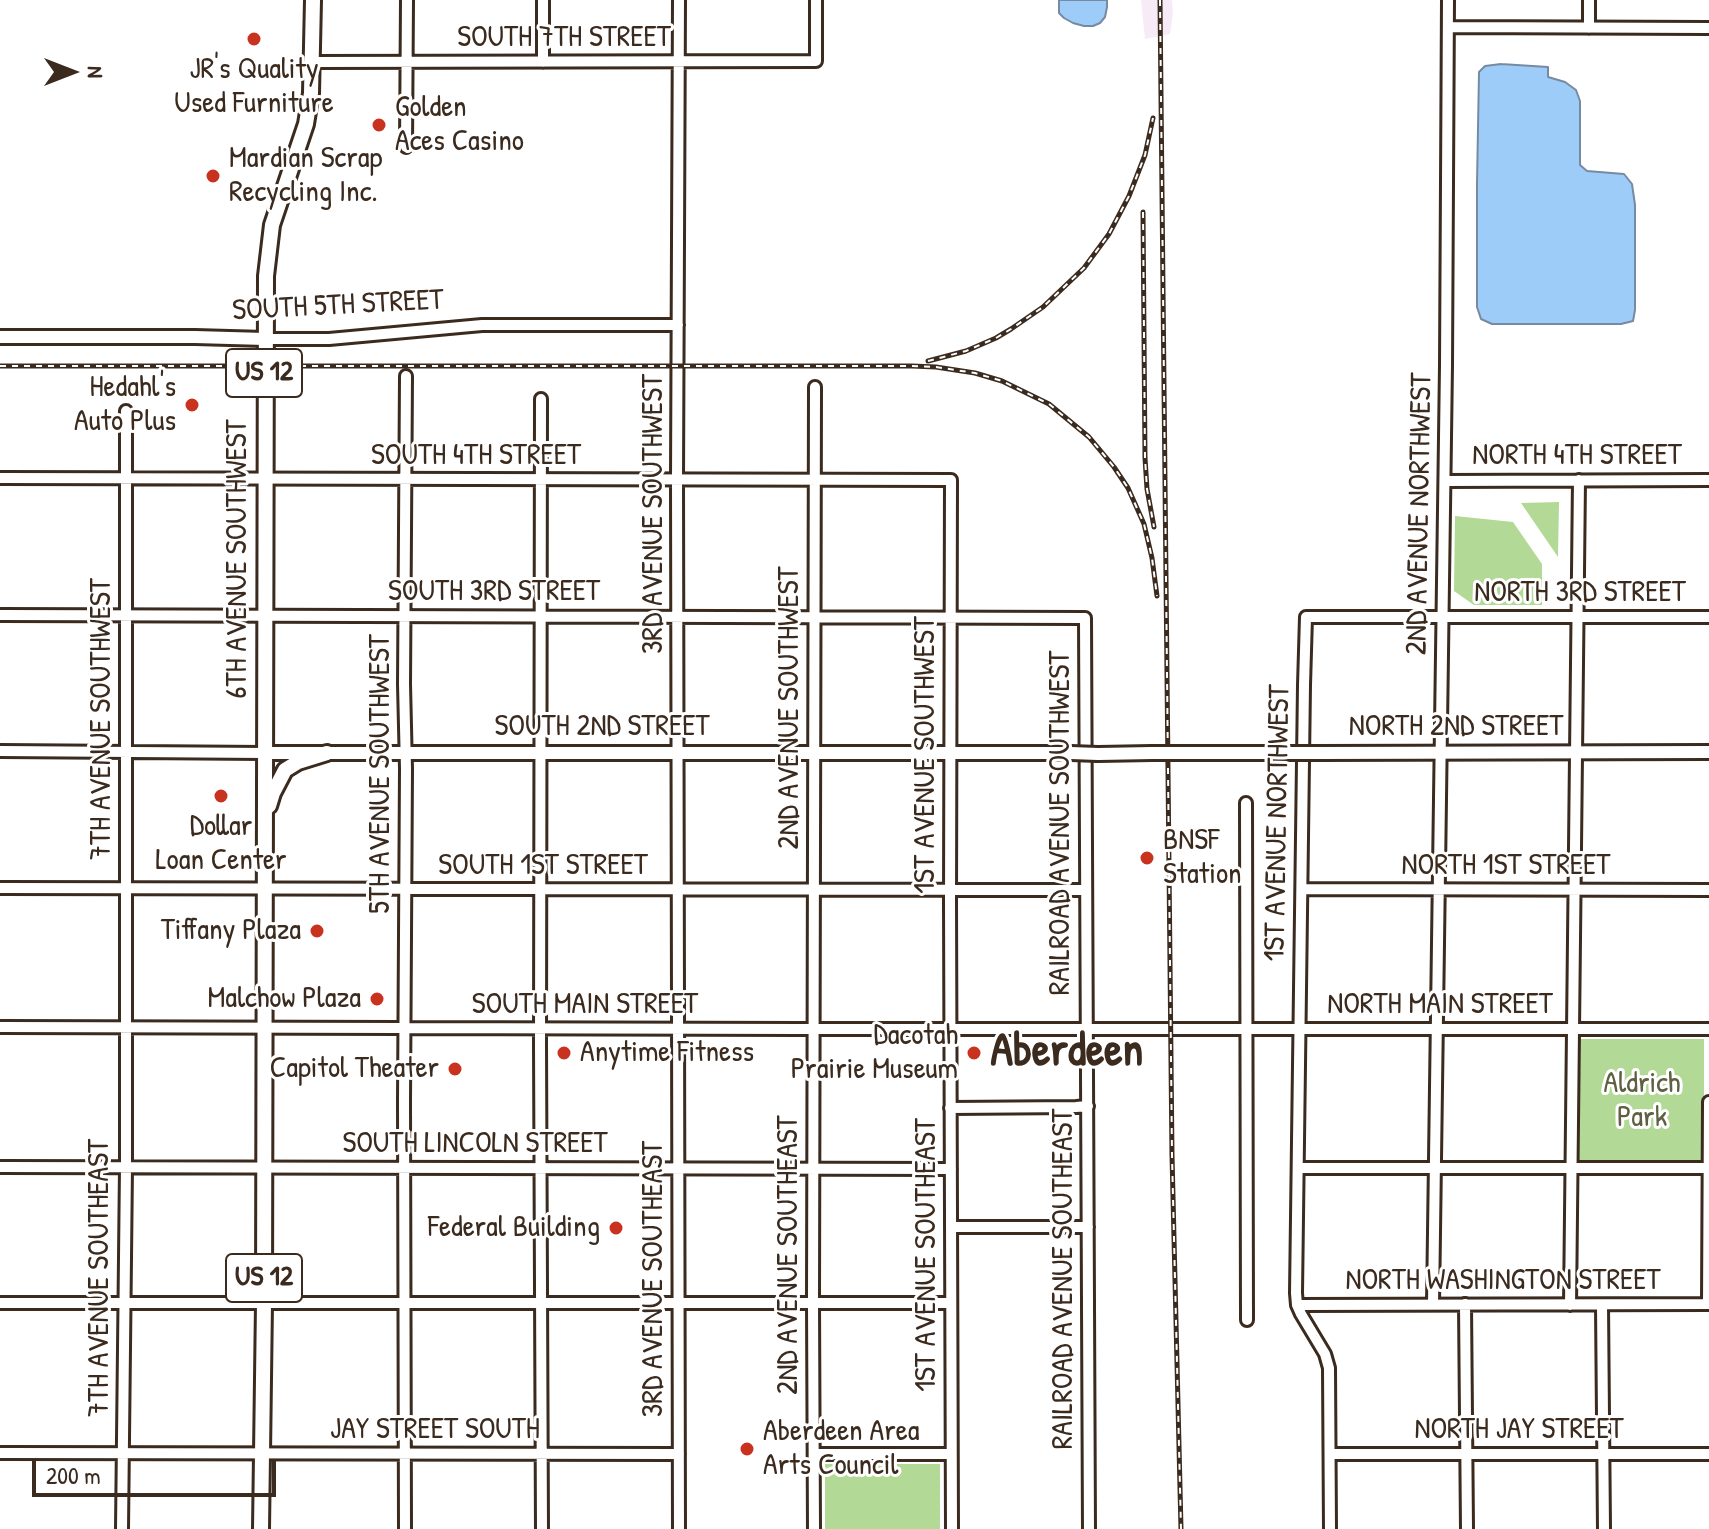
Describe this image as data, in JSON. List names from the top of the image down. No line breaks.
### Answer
{"streets":{"highway":["US 12","6TH AVENUE SOUTHWEST"],"main road":["SOUTH 5TH STREET","SOUTH 2ND STREET","NORTH 2ND STREET"],"street":["SOUTH 7TH STREET","SOUTH 4TH STREET","NORTH 4TH STREET","3RD AVENUE SOUTHWEST","2ND AVENUE NORTHWEST","SOUTH 3RD STREET","NORTH 3RD STREET","2ND AVENUE SOUTHWEST","7TH AVENUE SOUTHWEST","1ST AVENUE SOUTHWEST","5TH AVENUE SOUTHWEST","RAILROAD AVENUE SOUTHWEST","1ST AVENUE NORTHWEST","SOUTH 1ST STREET","NORTH 1ST STREET","SOUTH MAIN STREET","NORTH MAIN STREET","SOUTH LINCOLN STREET","2ND AVENUE SOUTHEAST","1ST AVENUE SOUTHEAST","7TH AVENUE SOUTHEAST","3RD AVENUE SOUTHEAST","RAILROAD AVENUE SOUTHEAST","NORTH WASHINGTON STREET","JAY STREET SOUTH","NORTH JAY STREET"]},"crossings":[["SOUTH 7TH STREET","3RD AVENUE SOUTHWEST"],["SOUTH 7TH STREET","6TH AVENUE SOUTHWEST"],["SOUTH 5TH STREET","3RD AVENUE SOUTHWEST"],["SOUTH 5TH STREET","6TH AVENUE SOUTHWEST"],["US 12","6TH AVENUE SOUTHWEST"],["US 12","SOUTH MAIN STREET"],["US 12","SOUTH LINCOLN STREET"],["US 12","JAY STREET SOUTH"],["SOUTH 4TH STREET","3RD AVENUE SOUTHWEST"],["SOUTH 4TH STREET","6TH AVENUE SOUTHWEST"],["SOUTH 4TH STREET","2ND AVENUE SOUTHWEST"],["SOUTH 4TH STREET","7TH AVENUE SOUTHWEST"],["SOUTH 4TH STREET","1ST AVENUE SOUTHWEST"],["SOUTH 4TH STREET","5TH AVENUE SOUTHWEST"],["NORTH 4TH STREET","2ND AVENUE NORTHWEST"],["3RD AVENUE SOUTHWEST","SOUTH 3RD STREET"],["3RD AVENUE SOUTHWEST","SOUTH 2ND STREET"],["3RD AVENUE SOUTHWEST","SOUTH 1ST STREET"],["3RD AVENUE SOUTHWEST","SOUTH MAIN STREET"],["3RD AVENUE SOUTHWEST","3RD AVENUE SOUTHEAST"],["2ND AVENUE NORTHWEST","NORTH 3RD STREET"],["2ND AVENUE NORTHWEST","NORTH 2ND STREET"],["2ND AVENUE NORTHWEST","NORTH 1ST STREET"],["2ND AVENUE NORTHWEST","NORTH MAIN STREET"],["2ND AVENUE NORTHWEST","NORTH WASHINGTON STREET"],["6TH AVENUE SOUTHWEST","SOUTH 3RD STREET"],["6TH AVENUE SOUTHWEST","SOUTH 2ND STREET"],["6TH AVENUE SOUTHWEST","SOUTH 1ST STREET"],["6TH AVENUE SOUTHWEST","SOUTH MAIN STREET"],["SOUTH 3RD STREET","2ND AVENUE SOUTHWEST"],["SOUTH 3RD STREET","7TH AVENUE SOUTHWEST"],["SOUTH 3RD STREET","1ST AVENUE SOUTHWEST"],["SOUTH 3RD STREET","5TH AVENUE SOUTHWEST"],["SOUTH 3RD STREET","RAILROAD AVENUE SOUTHWEST"],["NORTH 3RD STREET","1ST AVENUE NORTHWEST"],["2ND AVENUE SOUTHWEST","SOUTH 2ND STREET"],["2ND AVENUE SOUTHWEST","SOUTH 1ST STREET"],["2ND AVENUE SOUTHWEST","SOUTH MAIN STREET"],["2ND AVENUE SOUTHWEST","2ND AVENUE SOUTHEAST"],["7TH AVENUE SOUTHWEST","SOUTH 2ND STREET"],["7TH AVENUE SOUTHWEST","SOUTH 1ST STREET"],["7TH AVENUE SOUTHWEST","SOUTH MAIN STREET"],["7TH AVENUE SOUTHWEST","7TH AVENUE SOUTHEAST"],["SOUTH 2ND STREET","NORTH 2ND STREET"],["SOUTH 2ND STREET","1ST AVENUE SOUTHWEST"],["SOUTH 2ND STREET","5TH AVENUE SOUTHWEST"],["1ST AVENUE SOUTHWEST","SOUTH 1ST STREET"],["1ST AVENUE SOUTHWEST","SOUTH MAIN STREET"],["1ST AVENUE SOUTHWEST","1ST AVENUE SOUTHEAST"],["5TH AVENUE SOUTHWEST","SOUTH 1ST STREET"],["5TH AVENUE SOUTHWEST","SOUTH MAIN STREET"],["5TH AVENUE SOUTHWEST","SOUTH LINCOLN STREET"],["5TH AVENUE SOUTHWEST","JAY STREET SOUTH"],["RAILROAD AVENUE SOUTHWEST","SOUTH 1ST STREET"],["RAILROAD AVENUE SOUTHWEST","SOUTH MAIN STREET"],["RAILROAD AVENUE SOUTHWEST","RAILROAD AVENUE SOUTHEAST"],["1ST AVENUE NORTHWEST","NORTH 1ST STREET"],["1ST AVENUE NORTHWEST","NORTH MAIN STREET"],["1ST AVENUE NORTHWEST","NORTH WASHINGTON STREET"],["SOUTH MAIN STREET","NORTH MAIN STREET"],["SOUTH MAIN STREET","2ND AVENUE SOUTHEAST"],["SOUTH MAIN STREET","1ST AVENUE SOUTHEAST"],["SOUTH MAIN STREET","7TH AVENUE SOUTHEAST"],["SOUTH MAIN STREET","3RD AVENUE SOUTHEAST"],["SOUTH MAIN STREET","RAILROAD AVENUE SOUTHEAST"],["SOUTH LINCOLN STREET","2ND AVENUE SOUTHEAST"],["SOUTH LINCOLN STREET","1ST AVENUE SOUTHEAST"],["SOUTH LINCOLN STREET","7TH AVENUE SOUTHEAST"],["SOUTH LINCOLN STREET","3RD AVENUE SOUTHEAST"],["7TH AVENUE SOUTHEAST","JAY STREET SOUTH"],["3RD AVENUE SOUTHEAST","JAY STREET SOUTH"]],"districts":["Aberdeen"],"parks":["Aldrich Park"],"places":["JR's Quality Used Furniture","Golden Aces Casino","Mardian Scrap Recycling Inc.","Hedahl's Auto Plus","Dollar Loan Center","BNSF Station","Tiffany Plaza","Malchow Plaza","Anytime Fitness","Dacotah Prairie Museum","Capitol Theater","Federal Building","Aberdeen Area Arts Council"],"scale_bar":"200 m","north":"right"}
